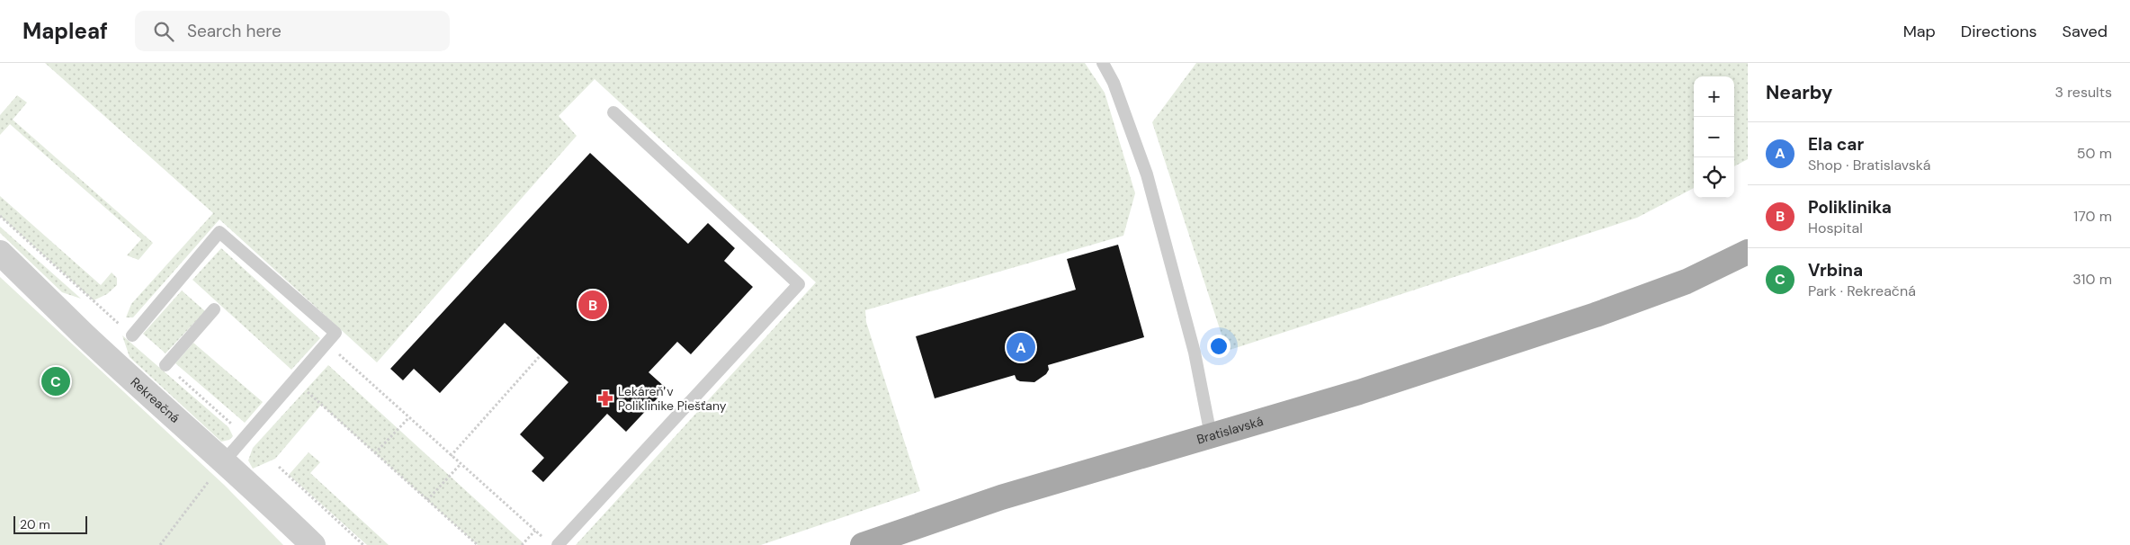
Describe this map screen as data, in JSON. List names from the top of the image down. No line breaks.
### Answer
{"streets":{"main road":["Bratislavská"],"street":["Rekreačná"]},"places":{"pharmacy":["Lekáreň v Poliklinike Piešťany"]},"scale_bar":"20 m","page":{"header":"Mapleaf","search":"Search here","nav":["Map","Directions","Saved"],"heading":["Nearby","3 results"],"map_buttons":["+","−"],"list":[{"mark":"A","name":"Ela car","note":"Shop · Bratislavská","value":"50 m"},{"mark":"B","name":"Poliklinika","note":"Hospital","value":"170 m"},{"mark":"C","name":"Vrbina","note":"Park · Rekreačná","value":"310 m"}],"pins":["B","A","C"],"scale":"20 m"}}
